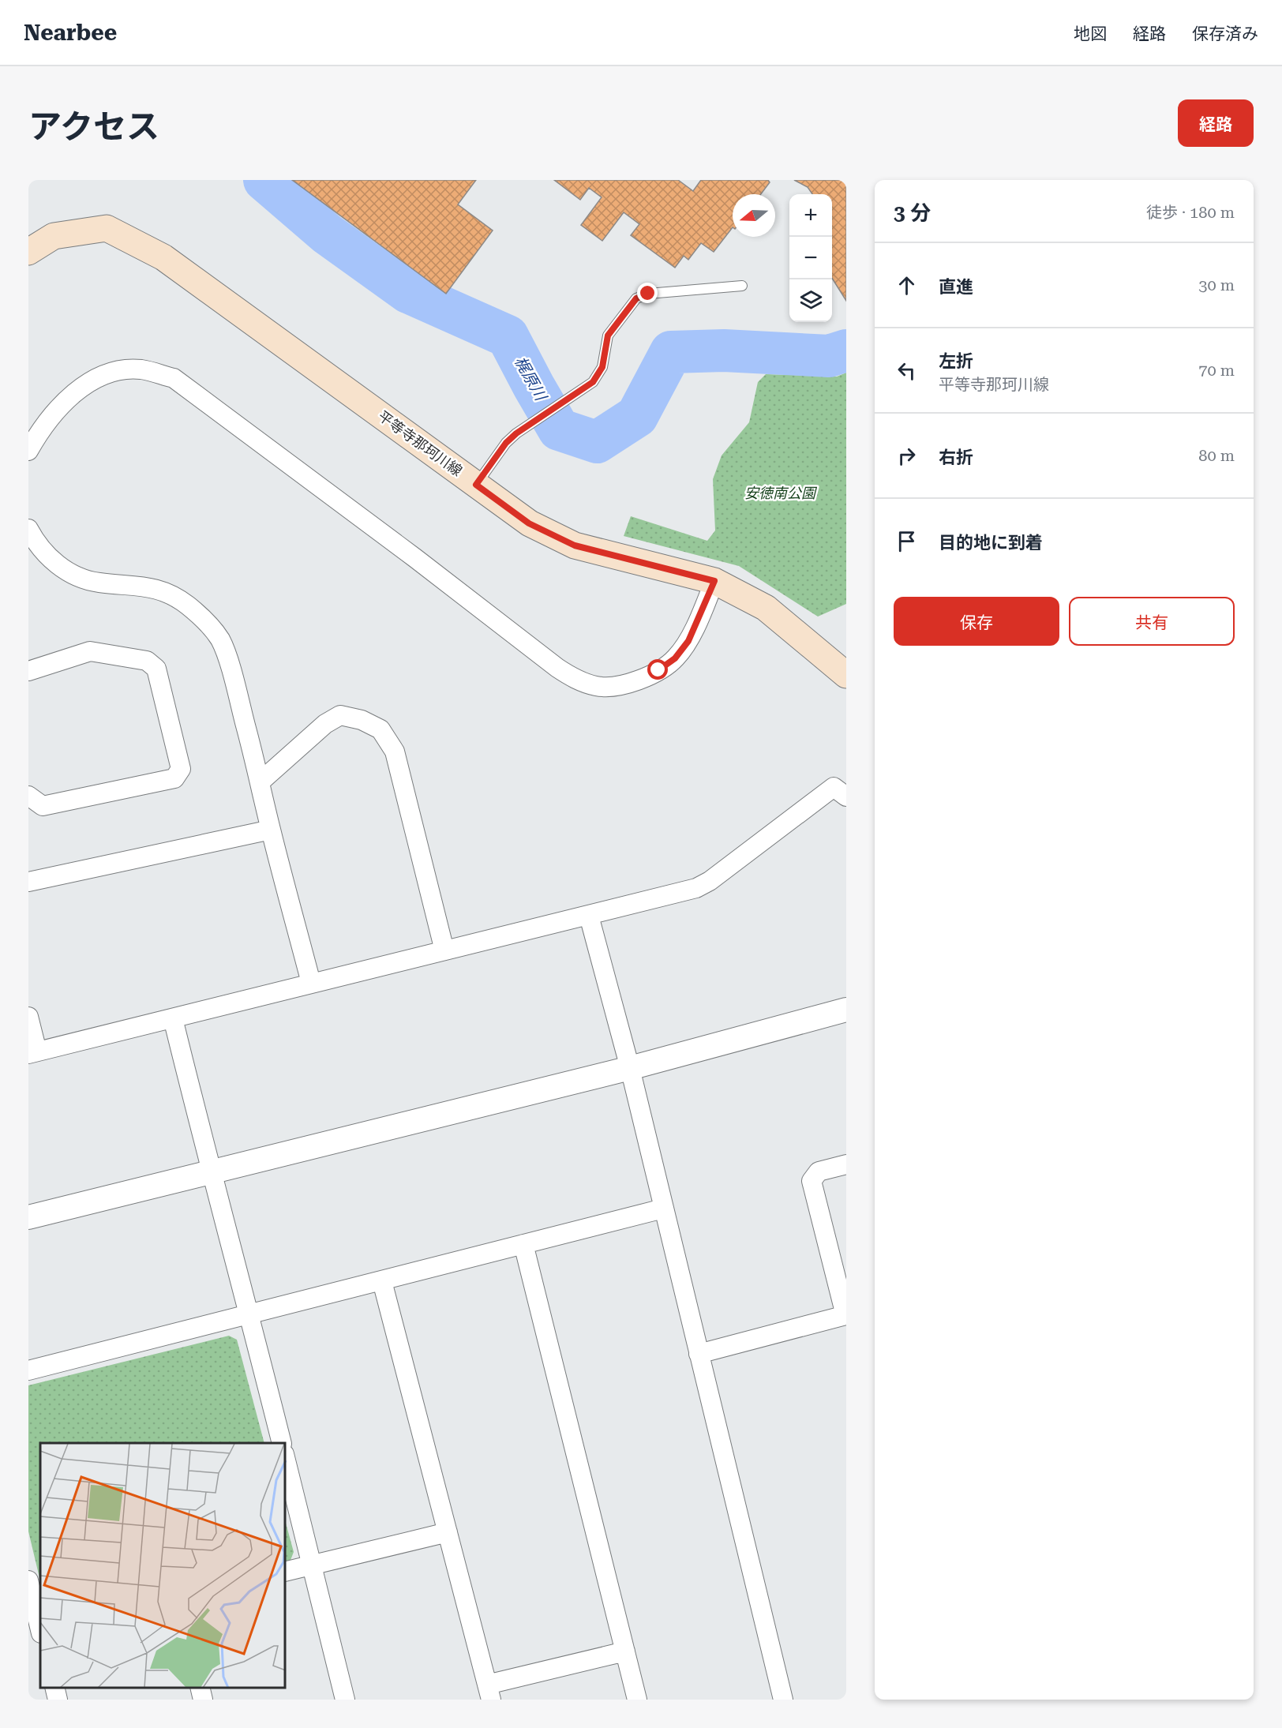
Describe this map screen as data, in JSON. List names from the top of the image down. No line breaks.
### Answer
{"streets":{"main road":["平等寺那珂川線"]},"water":["梶原川"],"parks":["安徳南公園"],"north":"left","page":{"header":"Nearbee","nav":["地図","経路","保存済み"],"title":"アクセス","buttons":["経路",["保存","共有"]],"heading":["3 分","徒歩 · 180 m"],"map_buttons":["+","−"],"list":[["直進","30 m"],["左折","平等寺那珂川線","70 m"],["右折","80 m"],"目的地に到着"]}}
